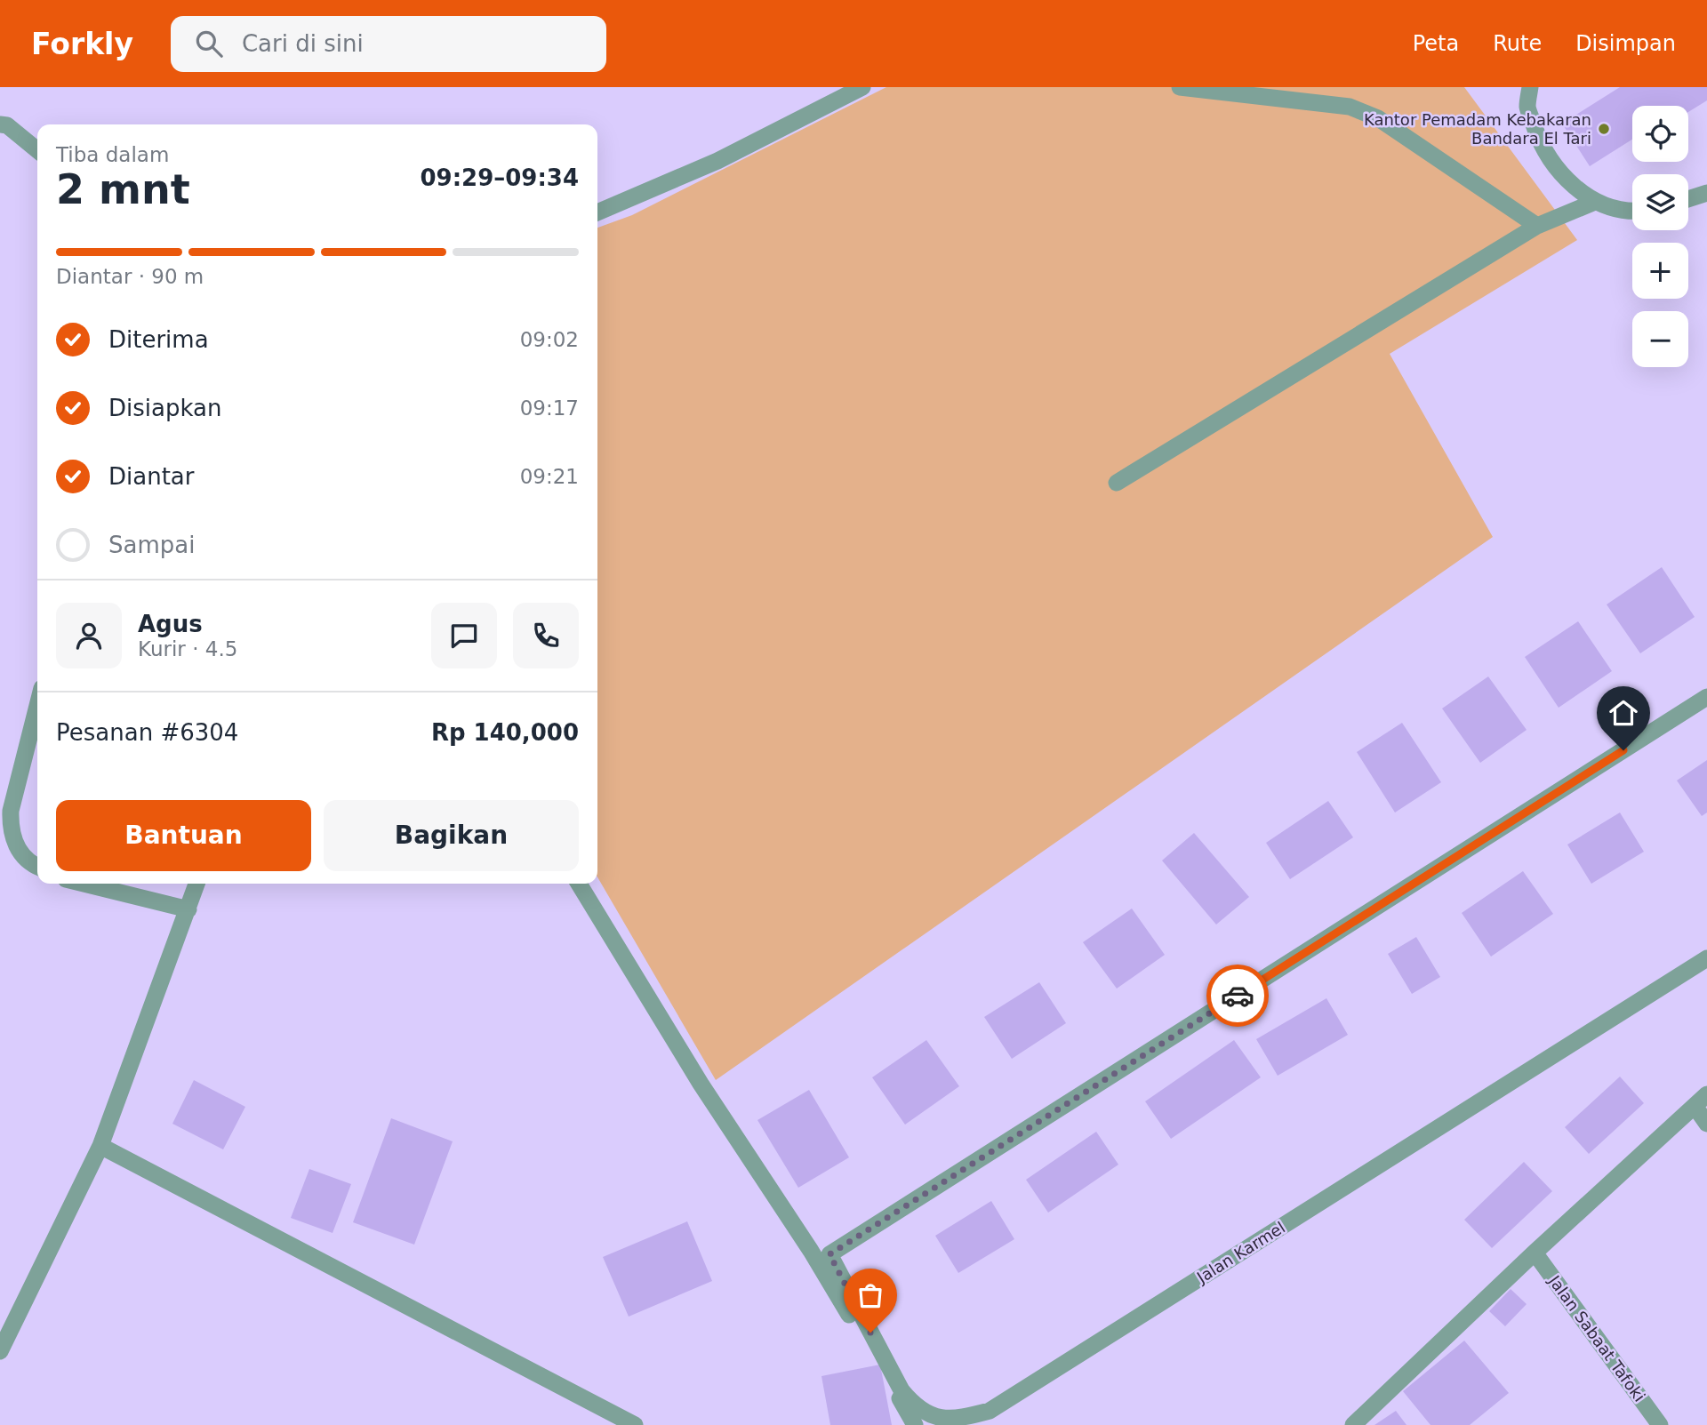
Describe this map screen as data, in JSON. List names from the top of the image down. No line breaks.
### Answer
{"streets":{"street":["Jalan Karmel","Jalan Sabaat Tafoki"]},"places":["Kantor Pemadam Kebakaran Bandara El Tari"],"page":{"header":"Forkly","search":"Cari di sini","nav":["Peta","Rute","Disimpan"],"map_buttons":["+","−"],"heading":["2 mnt","Tiba dalam","09:29–09:34"],"panel":["Agus","Kurir · 4.5","Pesanan #6304","Rp 140,000"],"bar":"Diantar · 90 m","list":[["Diterima","09:02"],["Disiapkan","09:17"],["Diantar","09:21"],"Sampai"],"buttons":["Bantuan","Bagikan"]}}
